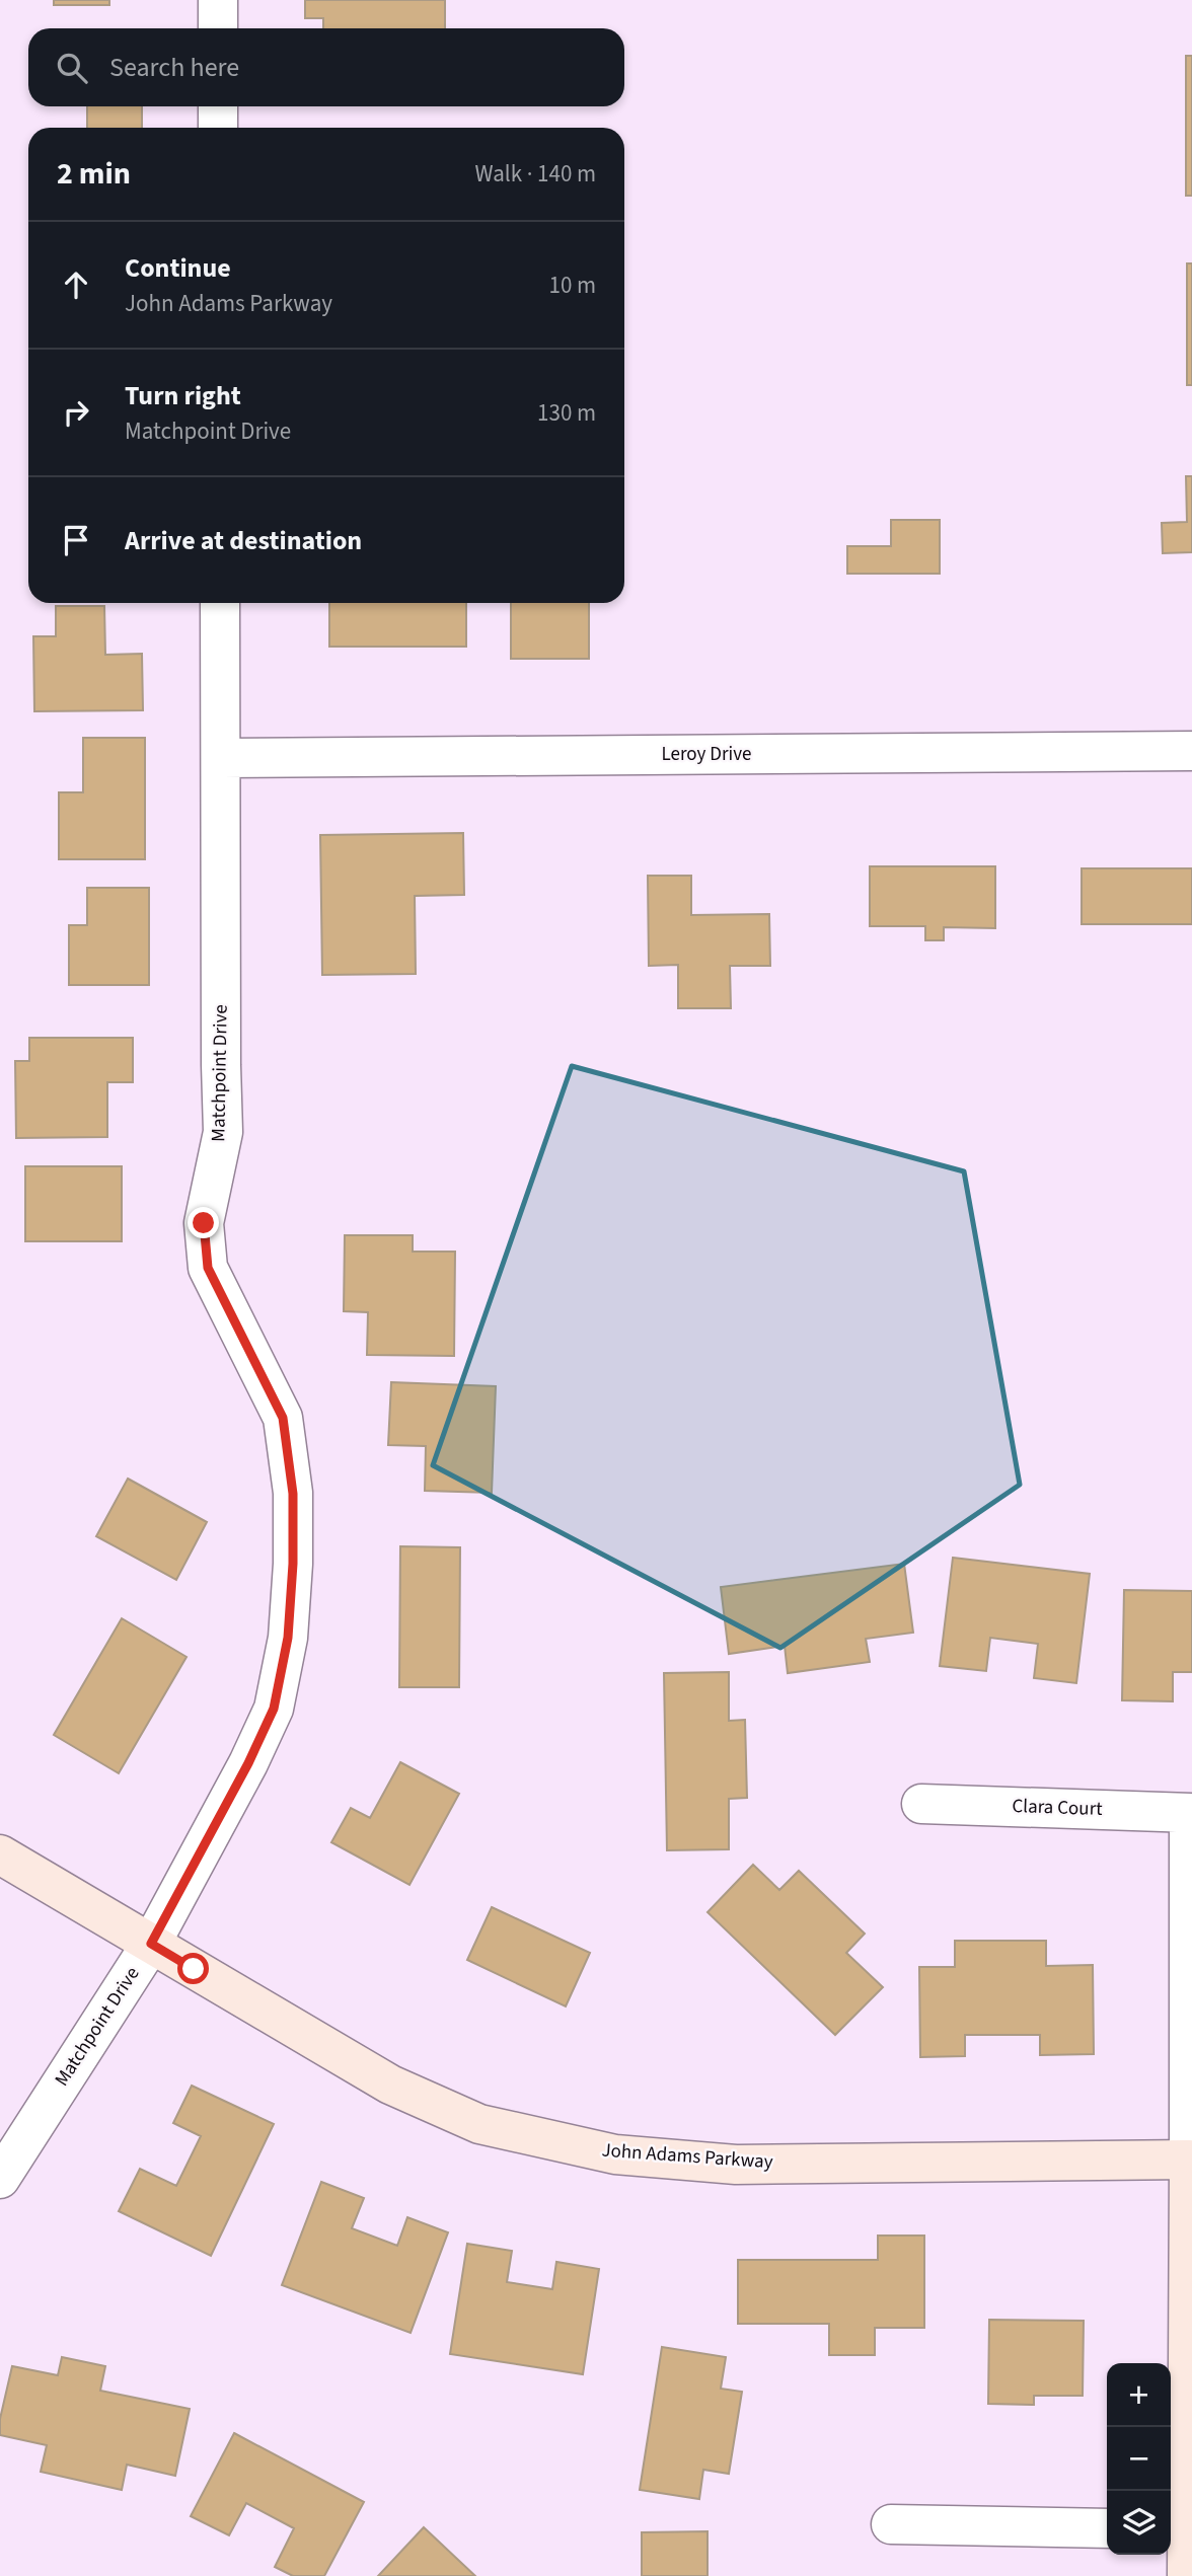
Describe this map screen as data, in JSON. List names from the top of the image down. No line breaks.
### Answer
{"streets":{"street":["Leroy Drive","Matchpoint Drive","Clara Court","John Adams Parkway"]},"crossings":[["Leroy Drive","Matchpoint Drive"],["Matchpoint Drive","John Adams Parkway"]],"page":{"search":"Search here","heading":["2 min","Walk · 140 m"],"list":[["Continue","John Adams Parkway","10 m"],["Turn right","Matchpoint Drive","130 m"],"Arrive at destination"],"map_buttons":["+","−"]}}
